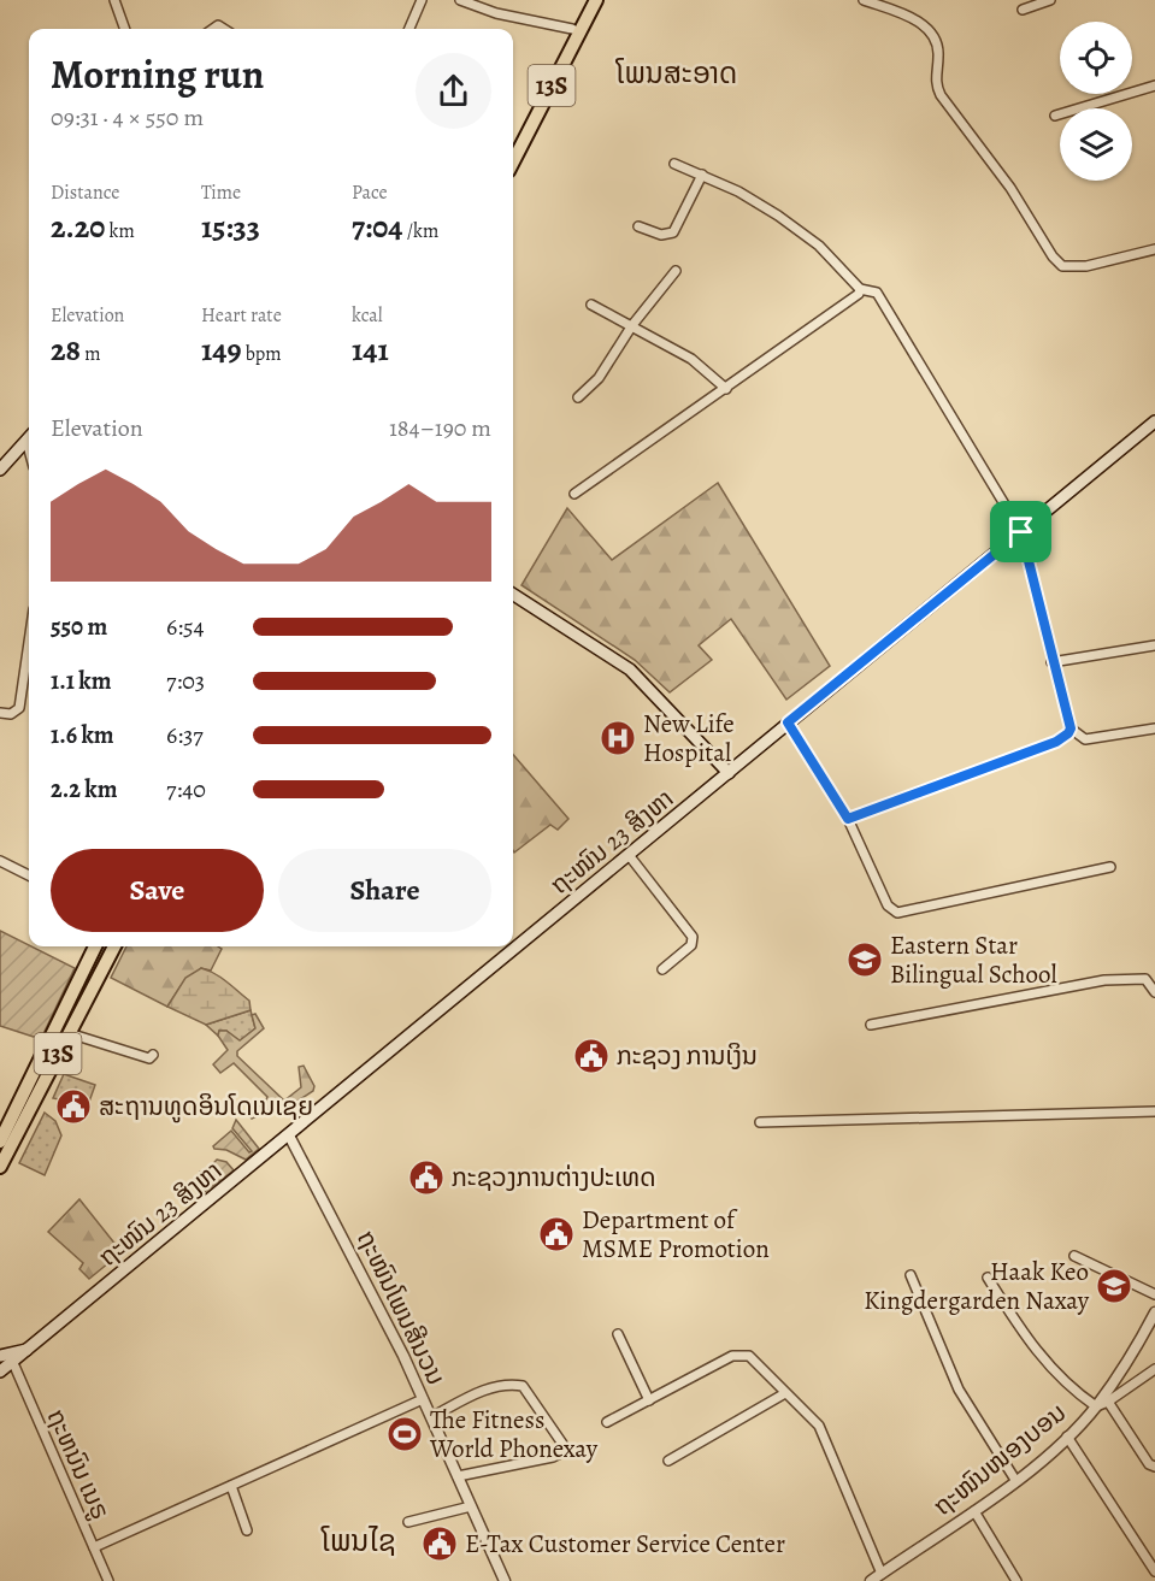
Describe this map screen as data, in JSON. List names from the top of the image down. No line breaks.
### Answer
{"streets":{"highway":["13S"],"main road":["ຖະໜົນ 23 ສິງຫາ"],"street":["ຖະໜົນໂພນສີນວນ","ຖະໜົນໜອງບອນ","ຖະຫນົນ ເນຣູ"]},"crossings":[["ຖະໜົນ 23 ສິງຫາ","ຖະໜົນໂພນສີນວນ"],["ຖະໜົນ 23 ສິງຫາ","ຖະຫນົນ ເນຣູ"]],"districts":["ໂພນສະອາດ","ໂພນໄຊ"],"places":{"hospital":["New Life Hospital"],"school or university":["Eastern Star Bilingual School","Haak Keo Kingdergarden Naxay"],"public building":["ກະຊວງ ການເງິນ","ສະຖານທູດອິນໂດເນເຊຍ","ກະຊວງການຕ່າງປະເທດ","Department of MSME Promotion","E-Tax Customer Service Center"],"sports":["The Fitness World Phonexay"]},"page":{"heading":["Morning run","09:31 · 4 × 550 m"],"stats":[["Distance","2.20 km"],["Time","15:33"],["Pace","7:04 /km"],["Elevation","28 m"],["Heart rate","149 bpm"],["kcal","141"]],"chart":["Elevation","184–190 m"],"list":[{"name":"550 m","note":"6:54"},{"name":"1.1 km","note":"7:03"},{"name":"1.6 km","note":"6:37"},{"name":"2.2 km","note":"7:40"}],"buttons":["Save","Share"]}}
